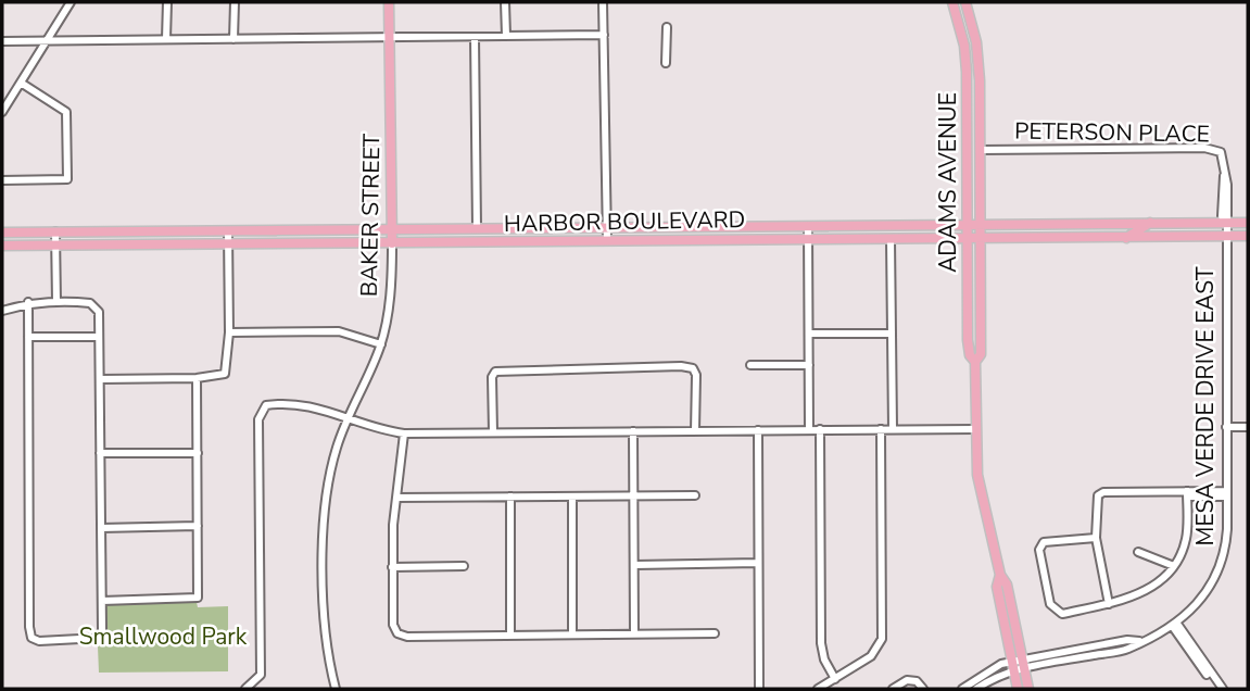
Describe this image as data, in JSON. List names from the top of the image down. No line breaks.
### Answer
{"streets":{"main road":["ADAMS AVENUE","BAKER STREET","HARBOR BOULEVARD"],"street":["PETERSON PLACE","MESA VERDE DRIVE EAST"]},"crossings":[["PETERSON PLACE","ADAMS AVENUE"],["PETERSON PLACE","HARBOR BOULEVARD"],["PETERSON PLACE","MESA VERDE DRIVE EAST"],["ADAMS AVENUE","HARBOR BOULEVARD"],["ADAMS AVENUE","MESA VERDE DRIVE EAST"],["BAKER STREET","HARBOR BOULEVARD"],["HARBOR BOULEVARD","MESA VERDE DRIVE EAST"]],"parks":["Smallwood Park"]}
